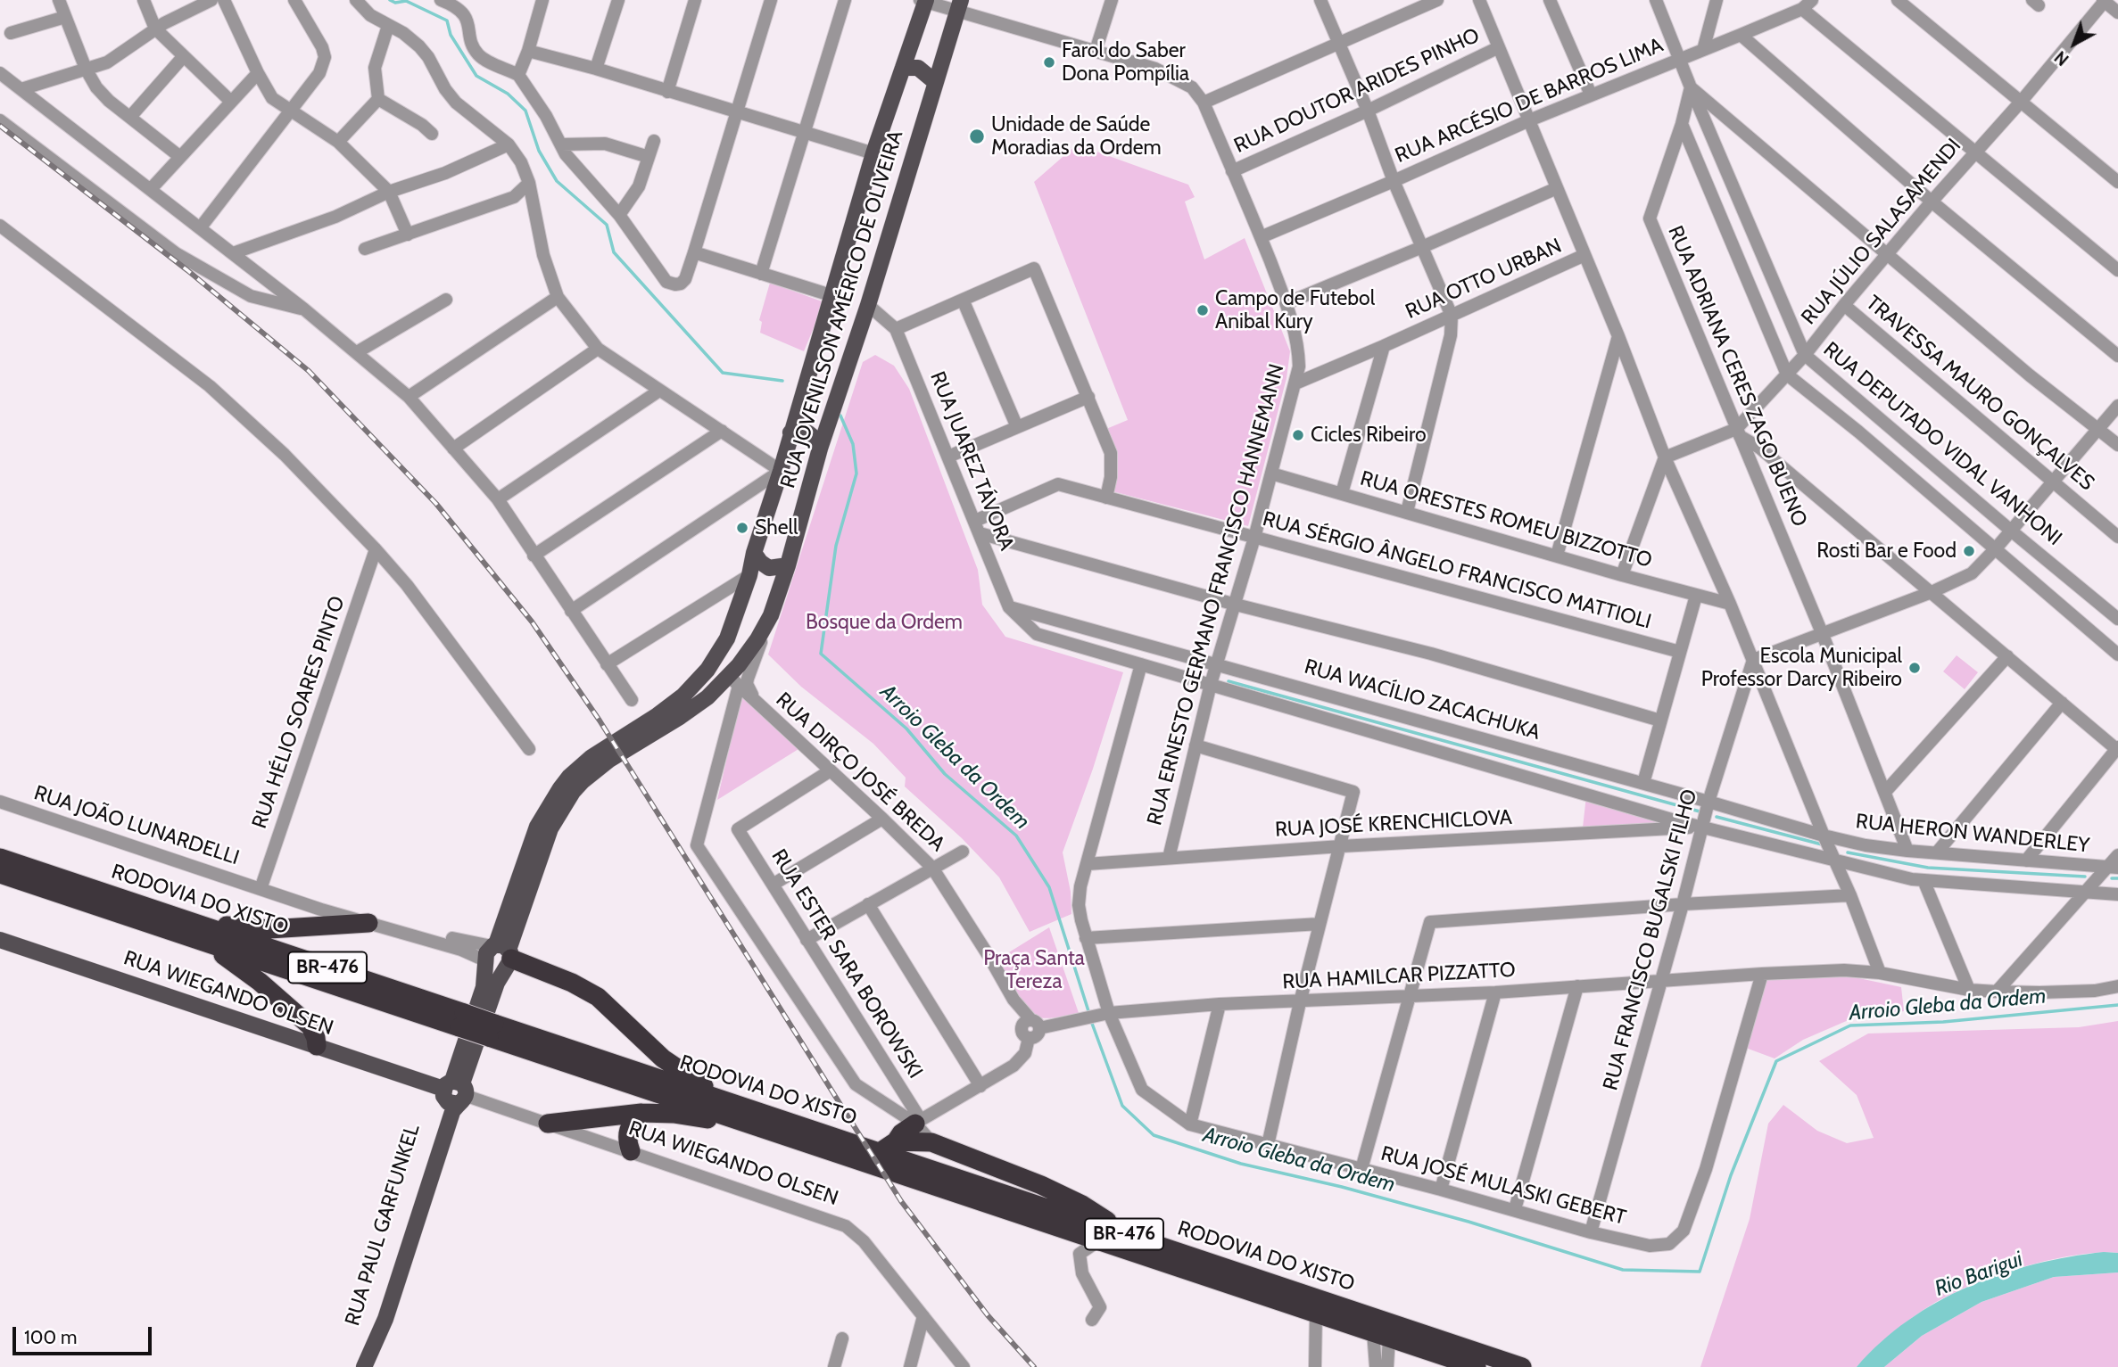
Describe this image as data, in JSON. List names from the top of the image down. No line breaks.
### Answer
{"streets":{"highway":["RODOVIA DO XISTO","BR-476"],"main road":["RUA JOVENILSON AMÉRICO DE OLIVEIRA","RUA WIEGANDO OLSEN","RUA PAUL GARFUNKEL"],"street":["RUA DOUTOR ARIDES PINHO","RUA ARCÉSIO DE BARROS LIMA","RUA JÚLIO SALASAMENDI","RUA OTTO URBAN","RUA ADRIANA CERES ZAGO BUENO","TRAVESSA MAURO GONÇALVES","RUA DEPUTADO VIDAL VANHONI","RUA JUAREZ TÁVORA","RUA ORESTES ROMEU BIZZOTTO","RUA SÉRGIO ÂNGELO FRANCISCO MATTIOLI","RUA ERNESTO GERMANO FRANCISCO HANNEMANN","RUA WACÍLIO ZACACHUKA","RUA HÉLIO SOARES PINTO","RUA DIRÇO JOSÉ BREDA","RUA JOSÉ KRENCHICLOVA","RUA JOÃO LUNARDELLI","RUA HERON WANDERLEY","RUA FRANCISCO BUGALSKI FILHO","RUA ESTER SARA BOROWSKI","RUA HAMILCAR PIZZATTO","RUA JOSÉ MULASKI GEBERT"]},"crossings":[["RUA DOUTOR ARIDES PINHO","RUA ERNESTO GERMANO FRANCISCO HANNEMANN"],["RUA ARCÉSIO DE BARROS LIMA","RUA DEPUTADO VIDAL VANHONI"],["RUA ARCÉSIO DE BARROS LIMA","RUA ERNESTO GERMANO FRANCISCO HANNEMANN"],["RUA JÚLIO SALASAMENDI","RUA ADRIANA CERES ZAGO BUENO"],["RUA JÚLIO SALASAMENDI","TRAVESSA MAURO GONÇALVES"],["RUA JÚLIO SALASAMENDI","RUA DEPUTADO VIDAL VANHONI"],["RUA OTTO URBAN","RUA ERNESTO GERMANO FRANCISCO HANNEMANN"],["RUA JOVENILSON AMÉRICO DE OLIVEIRA","RUA JUAREZ TÁVORA"],["RUA JOVENILSON AMÉRICO DE OLIVEIRA","RUA ERNESTO GERMANO FRANCISCO HANNEMANN"],["RUA JOVENILSON AMÉRICO DE OLIVEIRA","RUA DIRÇO JOSÉ BREDA"],["RUA JOVENILSON AMÉRICO DE OLIVEIRA","RUA PAUL GARFUNKEL"],["RUA ADRIANA CERES ZAGO BUENO","RUA DEPUTADO VIDAL VANHONI"],["RUA ADRIANA CERES ZAGO BUENO","RUA HERON WANDERLEY"],["RUA JUAREZ TÁVORA","RUA SÉRGIO ÂNGELO FRANCISCO MATTIOLI"],["RUA JUAREZ TÁVORA","RUA WACÍLIO ZACACHUKA"],["RUA JUAREZ TÁVORA","RUA JOSÉ MULASKI GEBERT"],["RUA ORESTES ROMEU BIZZOTTO","RUA ERNESTO GERMANO FRANCISCO HANNEMANN"],["RUA SÉRGIO ÂNGELO FRANCISCO MATTIOLI","RUA ERNESTO GERMANO FRANCISCO HANNEMANN"],["RUA ERNESTO GERMANO FRANCISCO HANNEMANN","RUA WACÍLIO ZACACHUKA"],["RUA ERNESTO GERMANO FRANCISCO HANNEMANN","RUA JOSÉ KRENCHICLOVA"],["RUA WACÍLIO ZACACHUKA","RUA HERON WANDERLEY"],["RUA WACÍLIO ZACACHUKA","RUA FRANCISCO BUGALSKI FILHO"],["RUA HÉLIO SOARES PINTO","RUA JOÃO LUNARDELLI"],["RUA DIRÇO JOSÉ BREDA","RUA ESTER SARA BOROWSKI"],["RUA DIRÇO JOSÉ BREDA","RUA HAMILCAR PIZZATTO"],["RUA DIRÇO JOSÉ BREDA","RUA PAUL GARFUNKEL"],["RUA JOSÉ KRENCHICLOVA","RUA FRANCISCO BUGALSKI FILHO"],["RUA JOSÉ KRENCHICLOVA","RUA JOSÉ MULASKI GEBERT"],["RUA JOÃO LUNARDELLI","RUA PAUL GARFUNKEL"],["RUA FRANCISCO BUGALSKI FILHO","RUA HAMILCAR PIZZATTO"],["RUA FRANCISCO BUGALSKI FILHO","RUA JOSÉ MULASKI GEBERT"],["RUA HAMILCAR PIZZATTO","RUA JOSÉ MULASKI GEBERT"],["RUA WIEGANDO OLSEN","RUA PAUL GARFUNKEL"]],"water":["Arroio Gleba da Ordem","Rio Barigui"],"parks":["Bosque da Ordem","Praça Santa Tereza"],"places":["Farol do Saber Dona Pompília","Unidade de Saúde Moradias da Ordem","Campo de Futebol Anibal Kury","Cicles Ribeiro","Shell","Rosti Bar e Food","Escola Municipal Professor Darcy Ribeiro"],"scale_bar":"100 m","north":"bottom left"}
